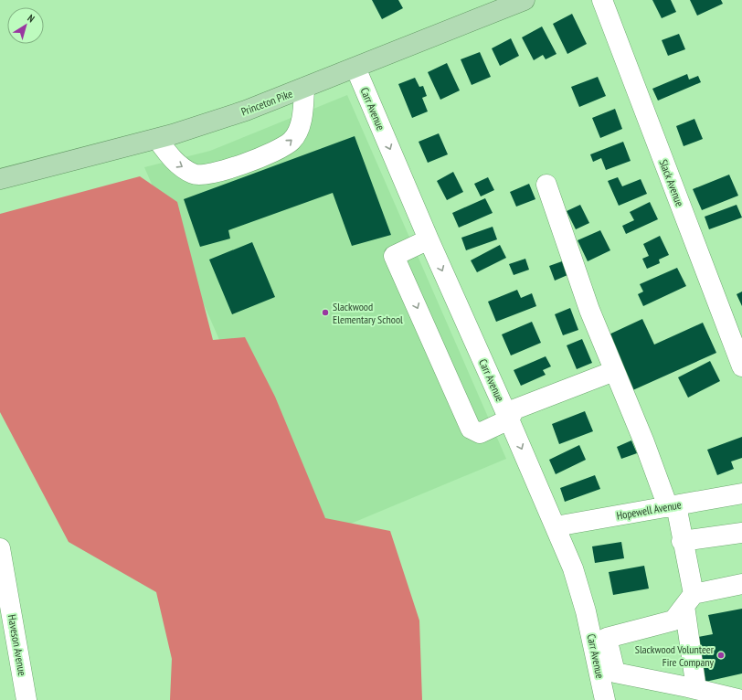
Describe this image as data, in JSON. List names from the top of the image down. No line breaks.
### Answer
{"streets":{"main road":["Princeton Pike"],"street":["Carr Avenue","Slack Avenue","Hopewell Avenue","Haveson Avenue"]},"crossings":[["Princeton Pike","Carr Avenue"],["Carr Avenue","Hopewell Avenue"]],"places":["Slackwood Elementary School","Slackwood Volunteer Fire Company"],"north":"top right"}
